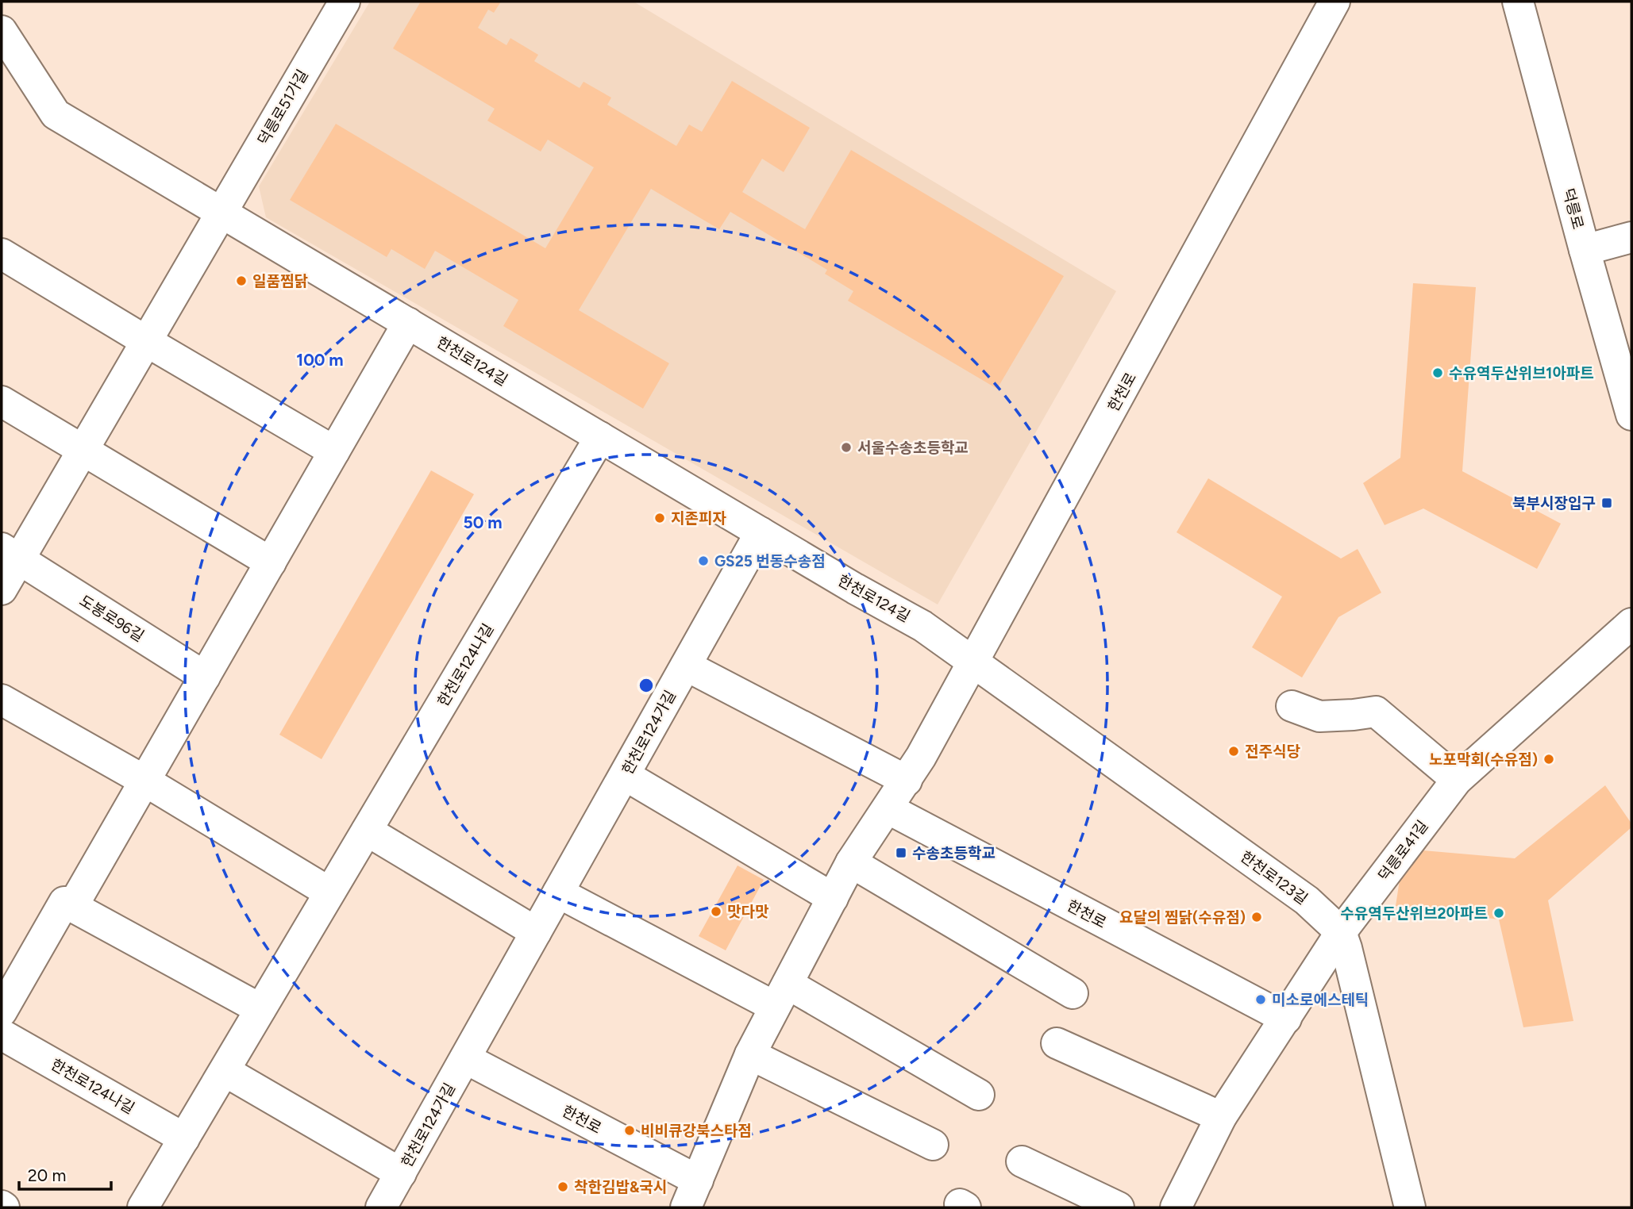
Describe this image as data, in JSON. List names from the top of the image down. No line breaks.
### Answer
{"streets":{"street":["덕릉로51가길","덕릉로","한천로124길","한천로","도봉로96길","한천로124나길","한천로124가길","덕릉로41길","한천로123길"]},"crossings":[["덕릉로51가길","한천로124길"],["한천로124길","한천로"],["한천로124길","한천로124나길"],["한천로124길","한천로124가길"],["한천로124길","한천로123길"],["한천로","한천로124가길"],["한천로","덕릉로41길"],["한천로","한천로123길"],["한천로124나길","한천로124가길"],["덕릉로41길","한천로123길"]],"places":{"other":["일품찜닭","수유역두산위브1아파트","서울수송초등학교","지존피자","GS25 번동수송점","전주식당","노포막회(수유점)","맛다맛","수유역두산위브2아파트","요달의 찜닭(수유점)","미소로에스테틱","비비큐강북스타점","착한김밥&국시"],"transit":["북부시장입구","수송초등학교"]},"scale_bar":"20 m","rings":["100 m","50 m"]}
